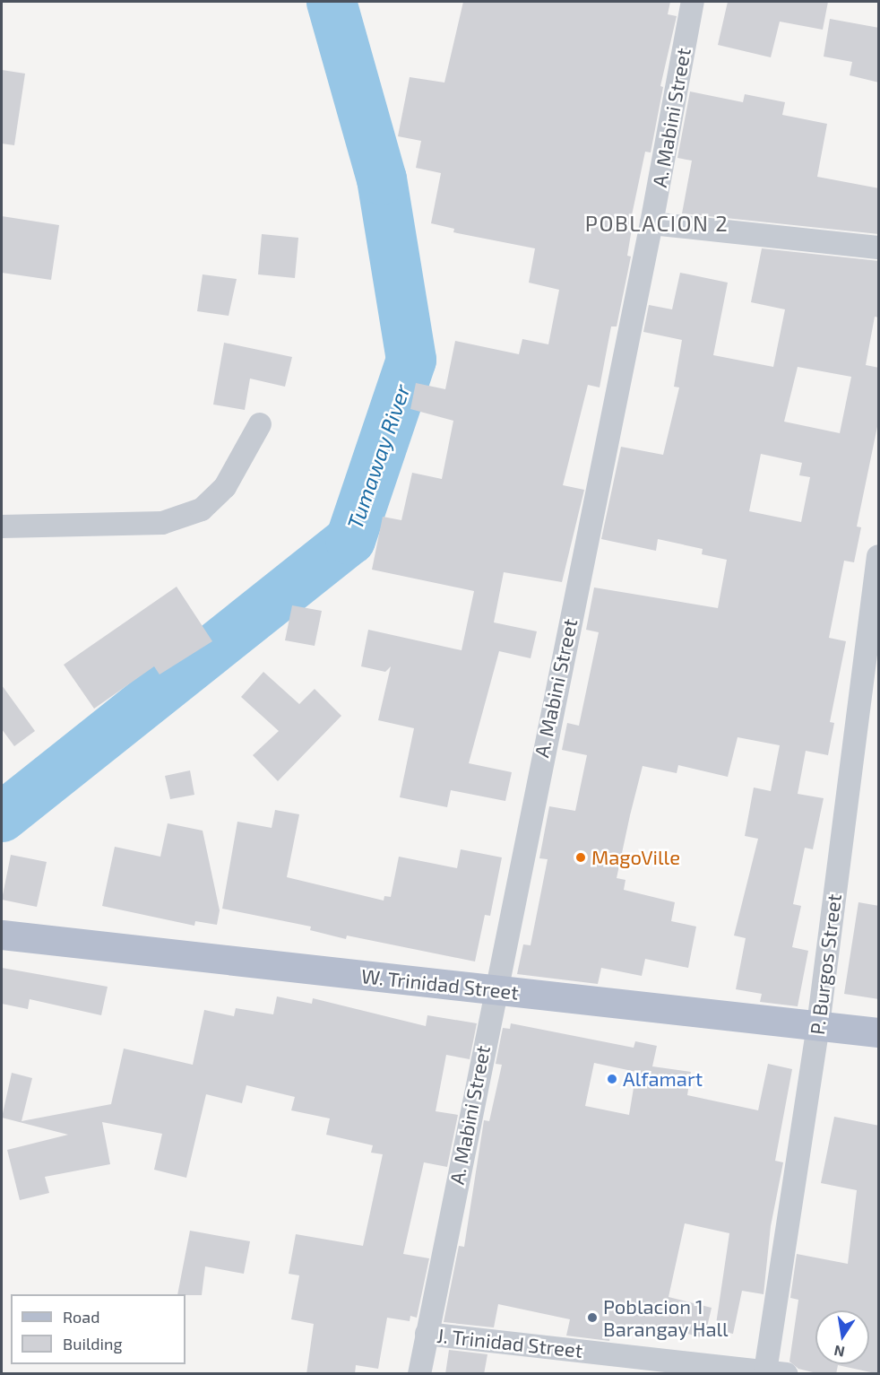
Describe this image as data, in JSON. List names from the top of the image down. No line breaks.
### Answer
{"streets":{"main road":["W. Trinidad Street"],"street":["A. Mabini Street","P. Burgos Street","J. Trinidad Street"]},"crossings":[["A. Mabini Street","W. Trinidad Street"],["A. Mabini Street","J. Trinidad Street"],["P. Burgos Street","W. Trinidad Street"],["P. Burgos Street","J. Trinidad Street"]],"districts":["POBLACION 2"],"water":["Tumaway River"],"places":["MagoVille","Alfamart","Poblacion 1 Barangay Hall"],"legend":["Road","Building"],"north":"bottom"}
